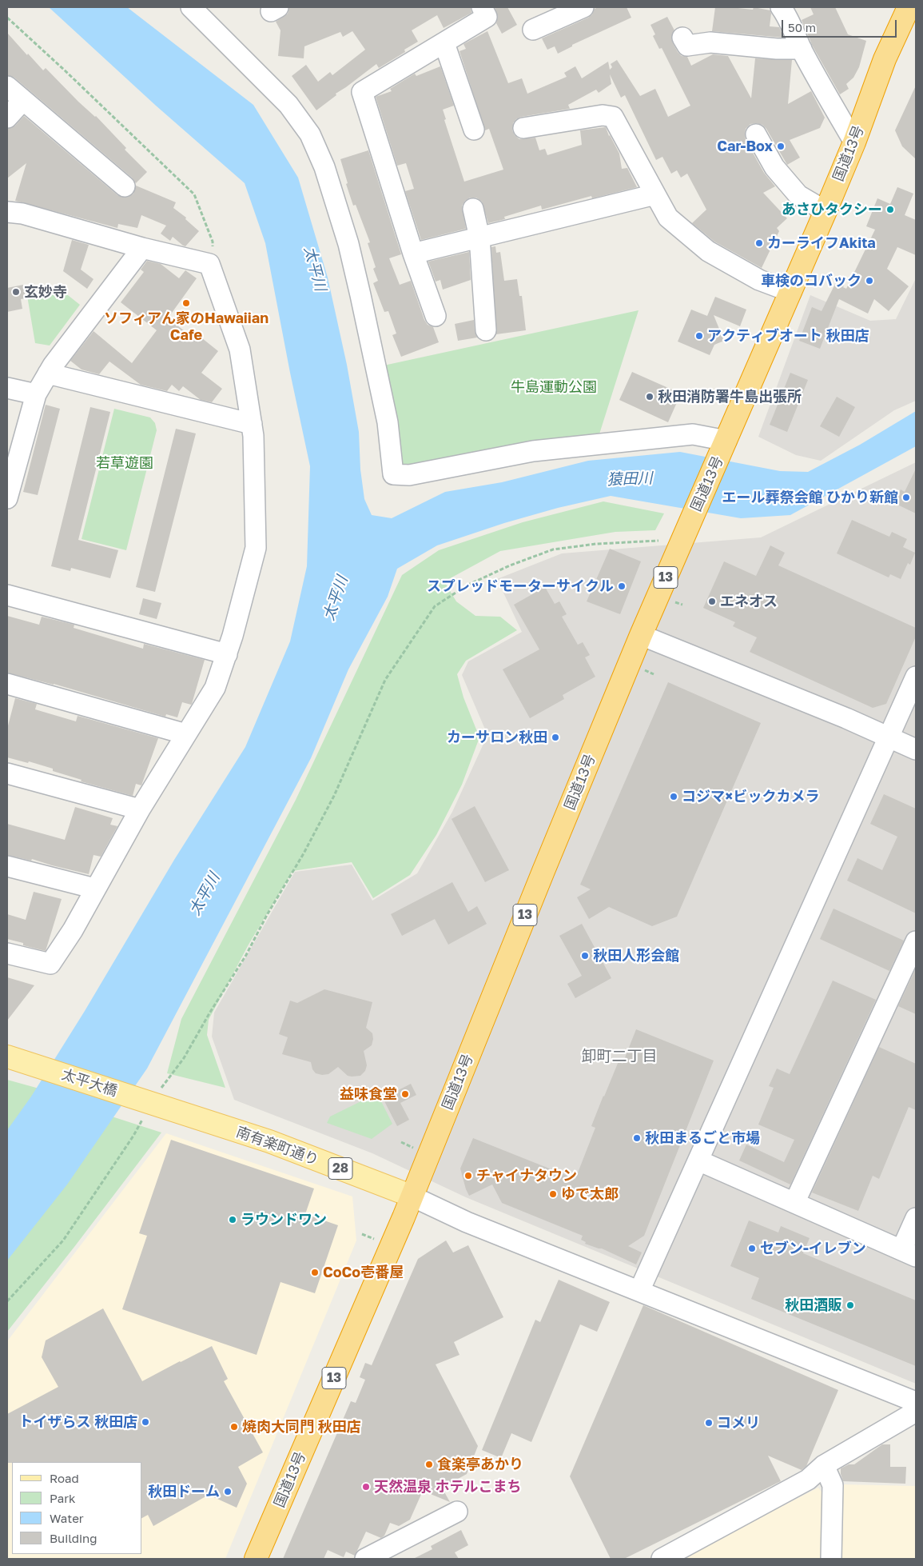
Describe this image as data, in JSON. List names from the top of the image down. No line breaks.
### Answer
{"streets":{"highway":["国道13号","13"],"main road":["太平大橋","南有楽町通り","28"]},"crossings":[["国道13号","南有楽町通り"],["太平大橋","南有楽町通り"]],"districts":["卸町二丁目"],"water":["太平川","猿田川"],"parks":["牛島運動公園","若草遊園"],"places":["Car-Box","あさひタクシー","カーライフAkita","車検のコバック","玄妙寺","ソフィアん家のHawaiian Cafe","アクティブオート 秋田店","秋田消防署牛島出張所","エール葬祭会館 ひかり新館","スプレッドモーターサイクル","エネオス","カーサロン秋田","コジマ×ビックカメラ","秋田人形会館","益味食堂","秋田まるごと市場","チャイナタウン","ゆで太郎","ラウンドワン","セブン-イレブン","CoCo壱番屋","秋田酒販","トイザらス 秋田店","コメリ","焼肉大同門 秋田店","食楽亭あかり","天然温泉 ホテルこまち","秋田ドーム"],"legend":["Road","Park","Water","Building"],"scale_bar":"50 m"}
